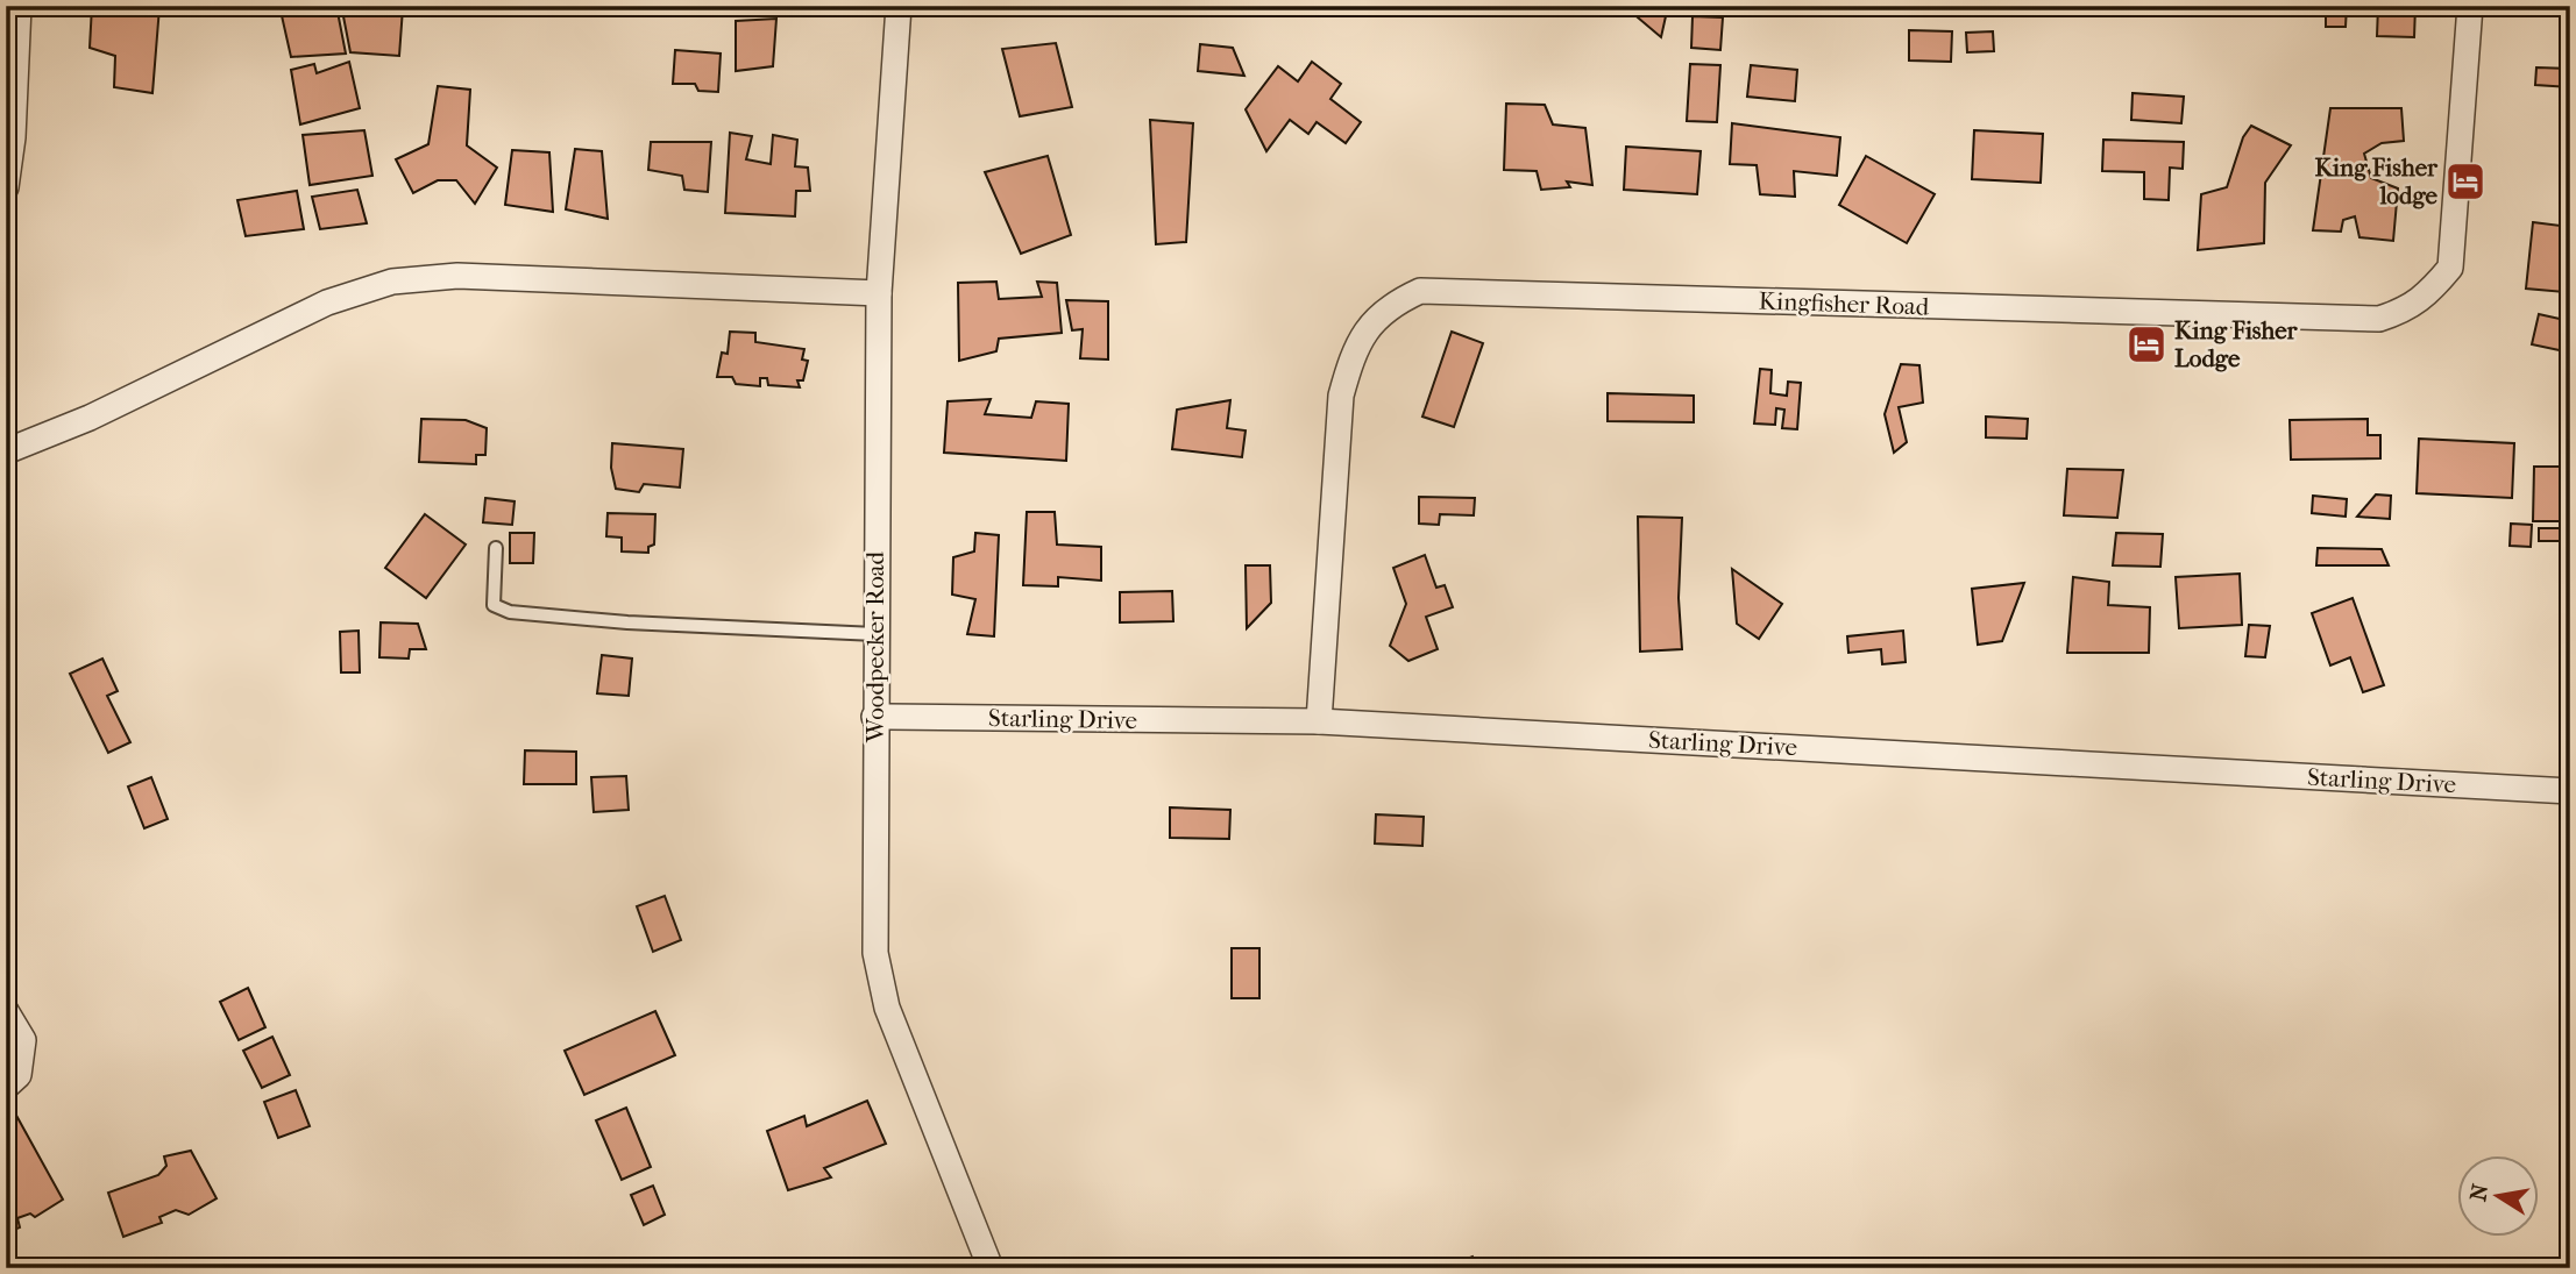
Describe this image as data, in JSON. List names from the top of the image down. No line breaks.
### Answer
{"streets":{"street":["Kingfisher Road","Woodpecker Road","Starling Drive"]},"crossings":[["Kingfisher Road","Starling Drive"],["Woodpecker Road","Starling Drive"]],"places":{"hotel":["King Fisher lodge","King Fisher Lodge"]},"north":"left"}
